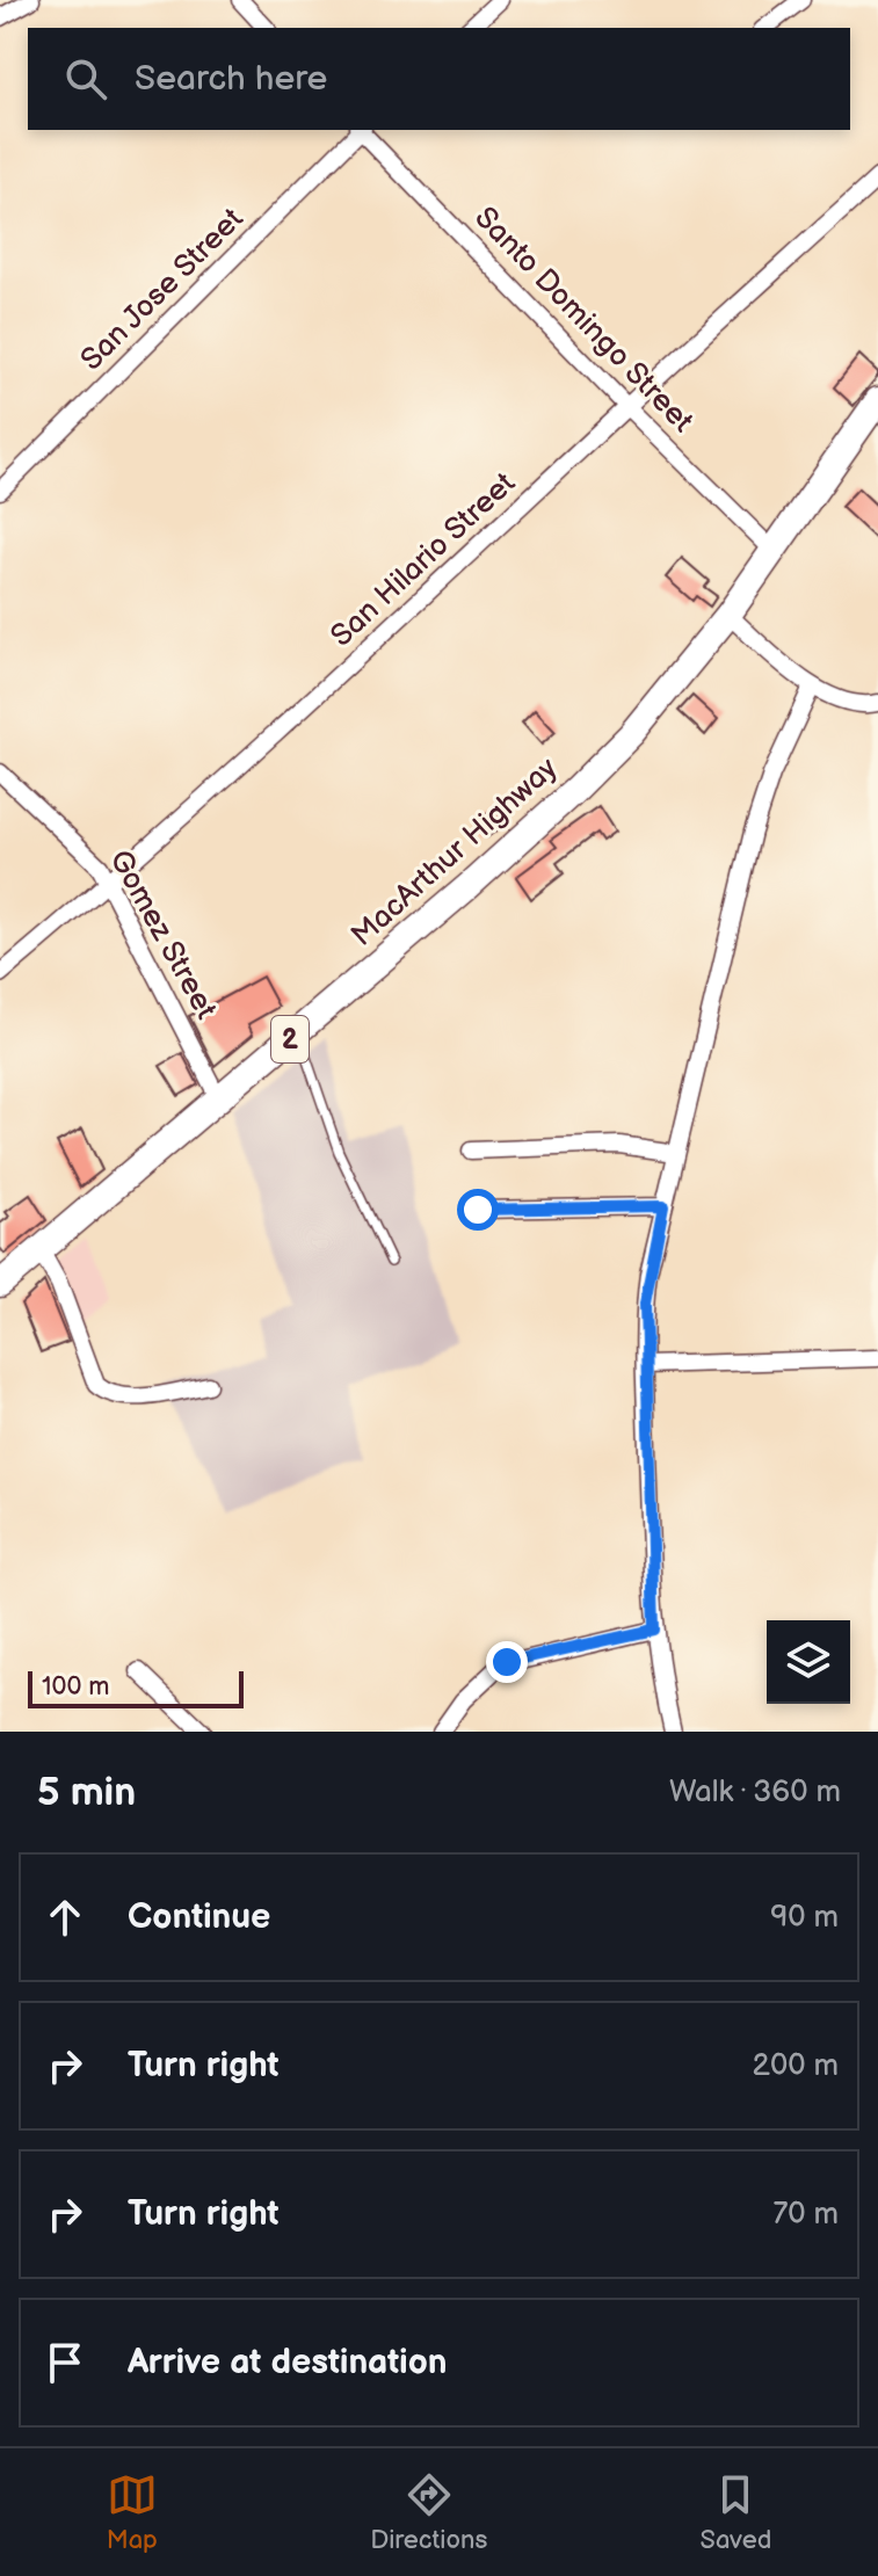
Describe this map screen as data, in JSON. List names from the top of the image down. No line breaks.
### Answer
{"streets":{"highway":["MacArthur Highway","2"],"street":["San Jose Street","Santo Domingo Street","San Hilario Street","Gomez Street"]},"crossings":[["Santo Domingo Street","San Hilario Street"],["Santo Domingo Street","MacArthur Highway"],["San Hilario Street","Gomez Street"],["MacArthur Highway","Gomez Street"]],"scale_bar":"100 m","page":{"search":"Search here","scale":"100 m","heading":["5 min","Walk · 360 m"],"list":[["Continue","90 m"],["Turn right","200 m"],["Turn right","70 m"],"Arrive at destination"],"nav":["Map","Directions","Saved"]}}
